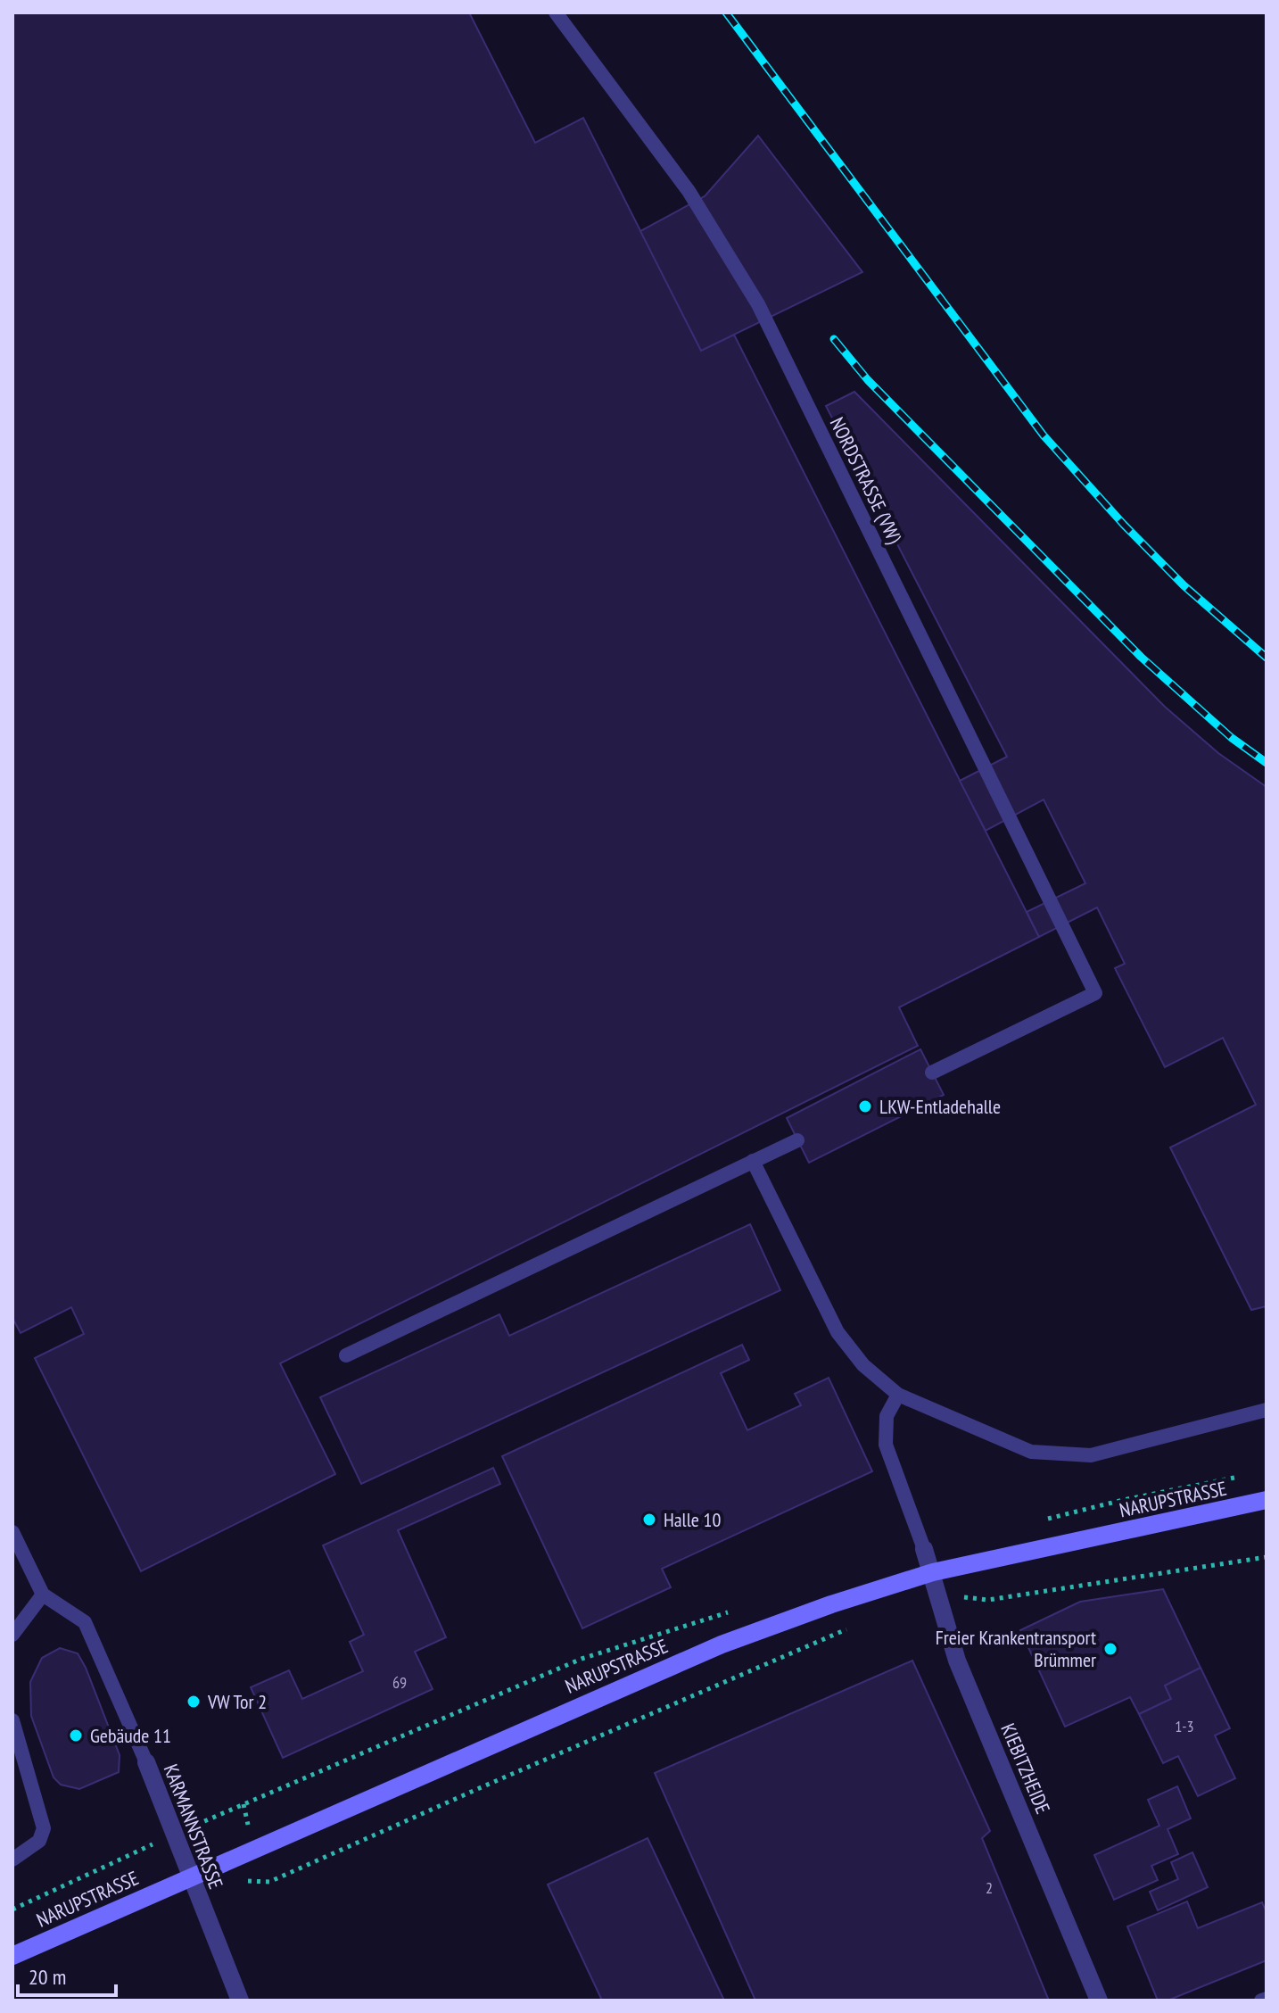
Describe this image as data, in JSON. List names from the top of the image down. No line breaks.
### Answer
{"streets":{"street":["NARUPSTRASSE","KIEBITZHEIDE","KARMANNSTRASSE"],"lane":["NORDSTRASSE (VW)"]},"crossings":[["NARUPSTRASSE","KIEBITZHEIDE"],["NARUPSTRASSE","KARMANNSTRASSE"]],"places":["LKW-Entladehalle","Halle 10","Freier Krankentransport Brümmer","VW Tor 2","Gebäude 11"],"house_numbers":["69","1-3","2"],"scale_bar":"20 m"}
